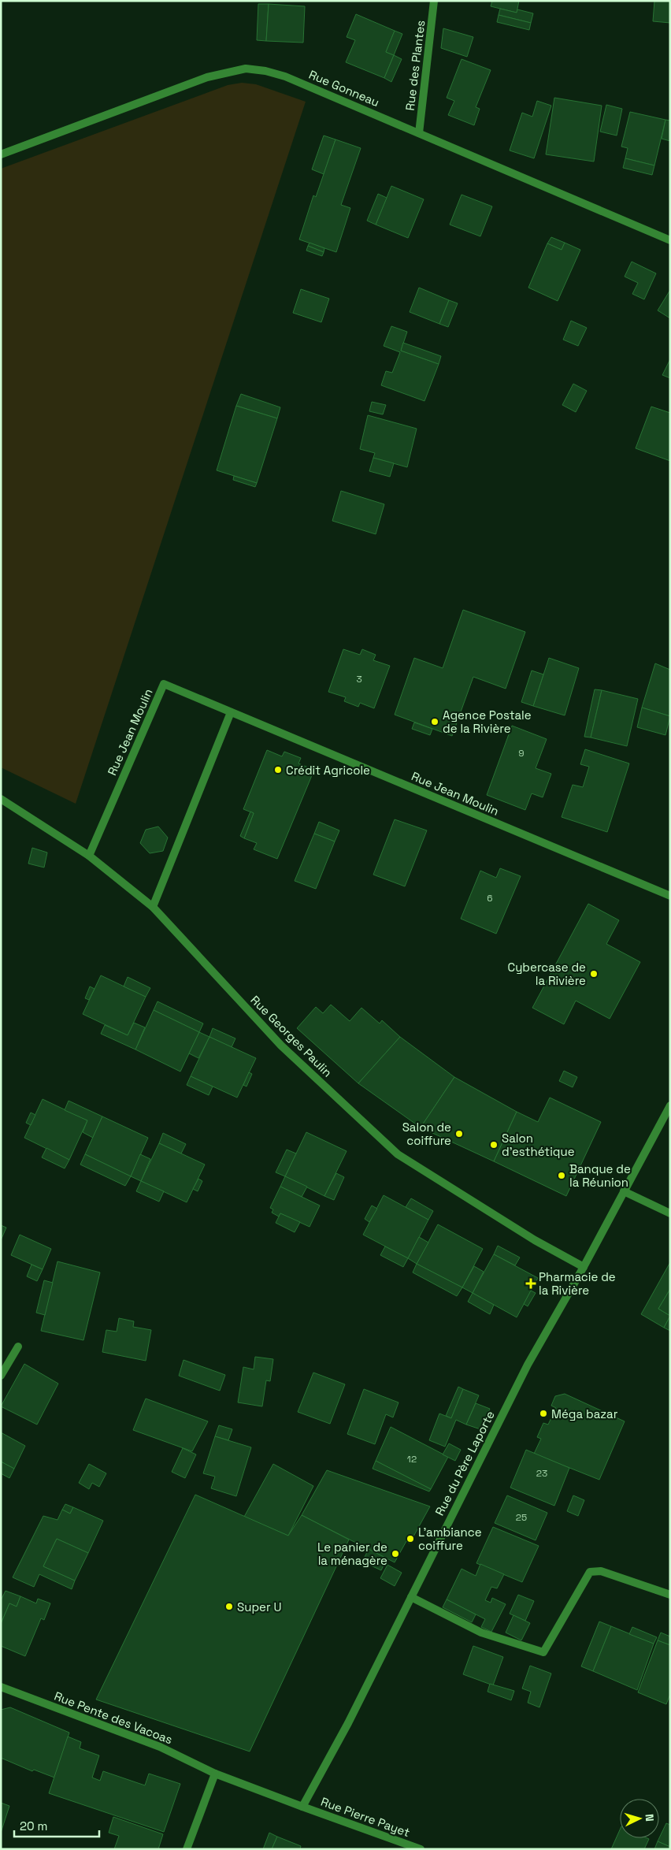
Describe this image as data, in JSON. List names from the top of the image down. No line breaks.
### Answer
{"streets":{"street":["Rue des Plantes","Rue Gonneau","Rue Jean Moulin","Rue Georges Paulin","Rue du Père Laporte","Rue Pente des Vacoas","Rue Pierre Payet"]},"crossings":[["Rue des Plantes","Rue Gonneau"],["Rue Jean Moulin","Rue Georges Paulin"],["Rue Georges Paulin","Rue du Père Laporte"],["Rue du Père Laporte","Rue Pierre Payet"]],"places":{"other":["Agence Postale de la Rivière","Crédit Agricole","Cybercase de la Rivière","Salon de coiffure","Salon d'esthétique","Banque de la Réunion","Méga bazar","L'ambiance coiffure","Le panier de la ménagère","Super U"],"health":["Pharmacie de la Rivière"]},"house_numbers":["3","9","6","12","23","25"],"scale_bar":"20 m","north":"right"}
